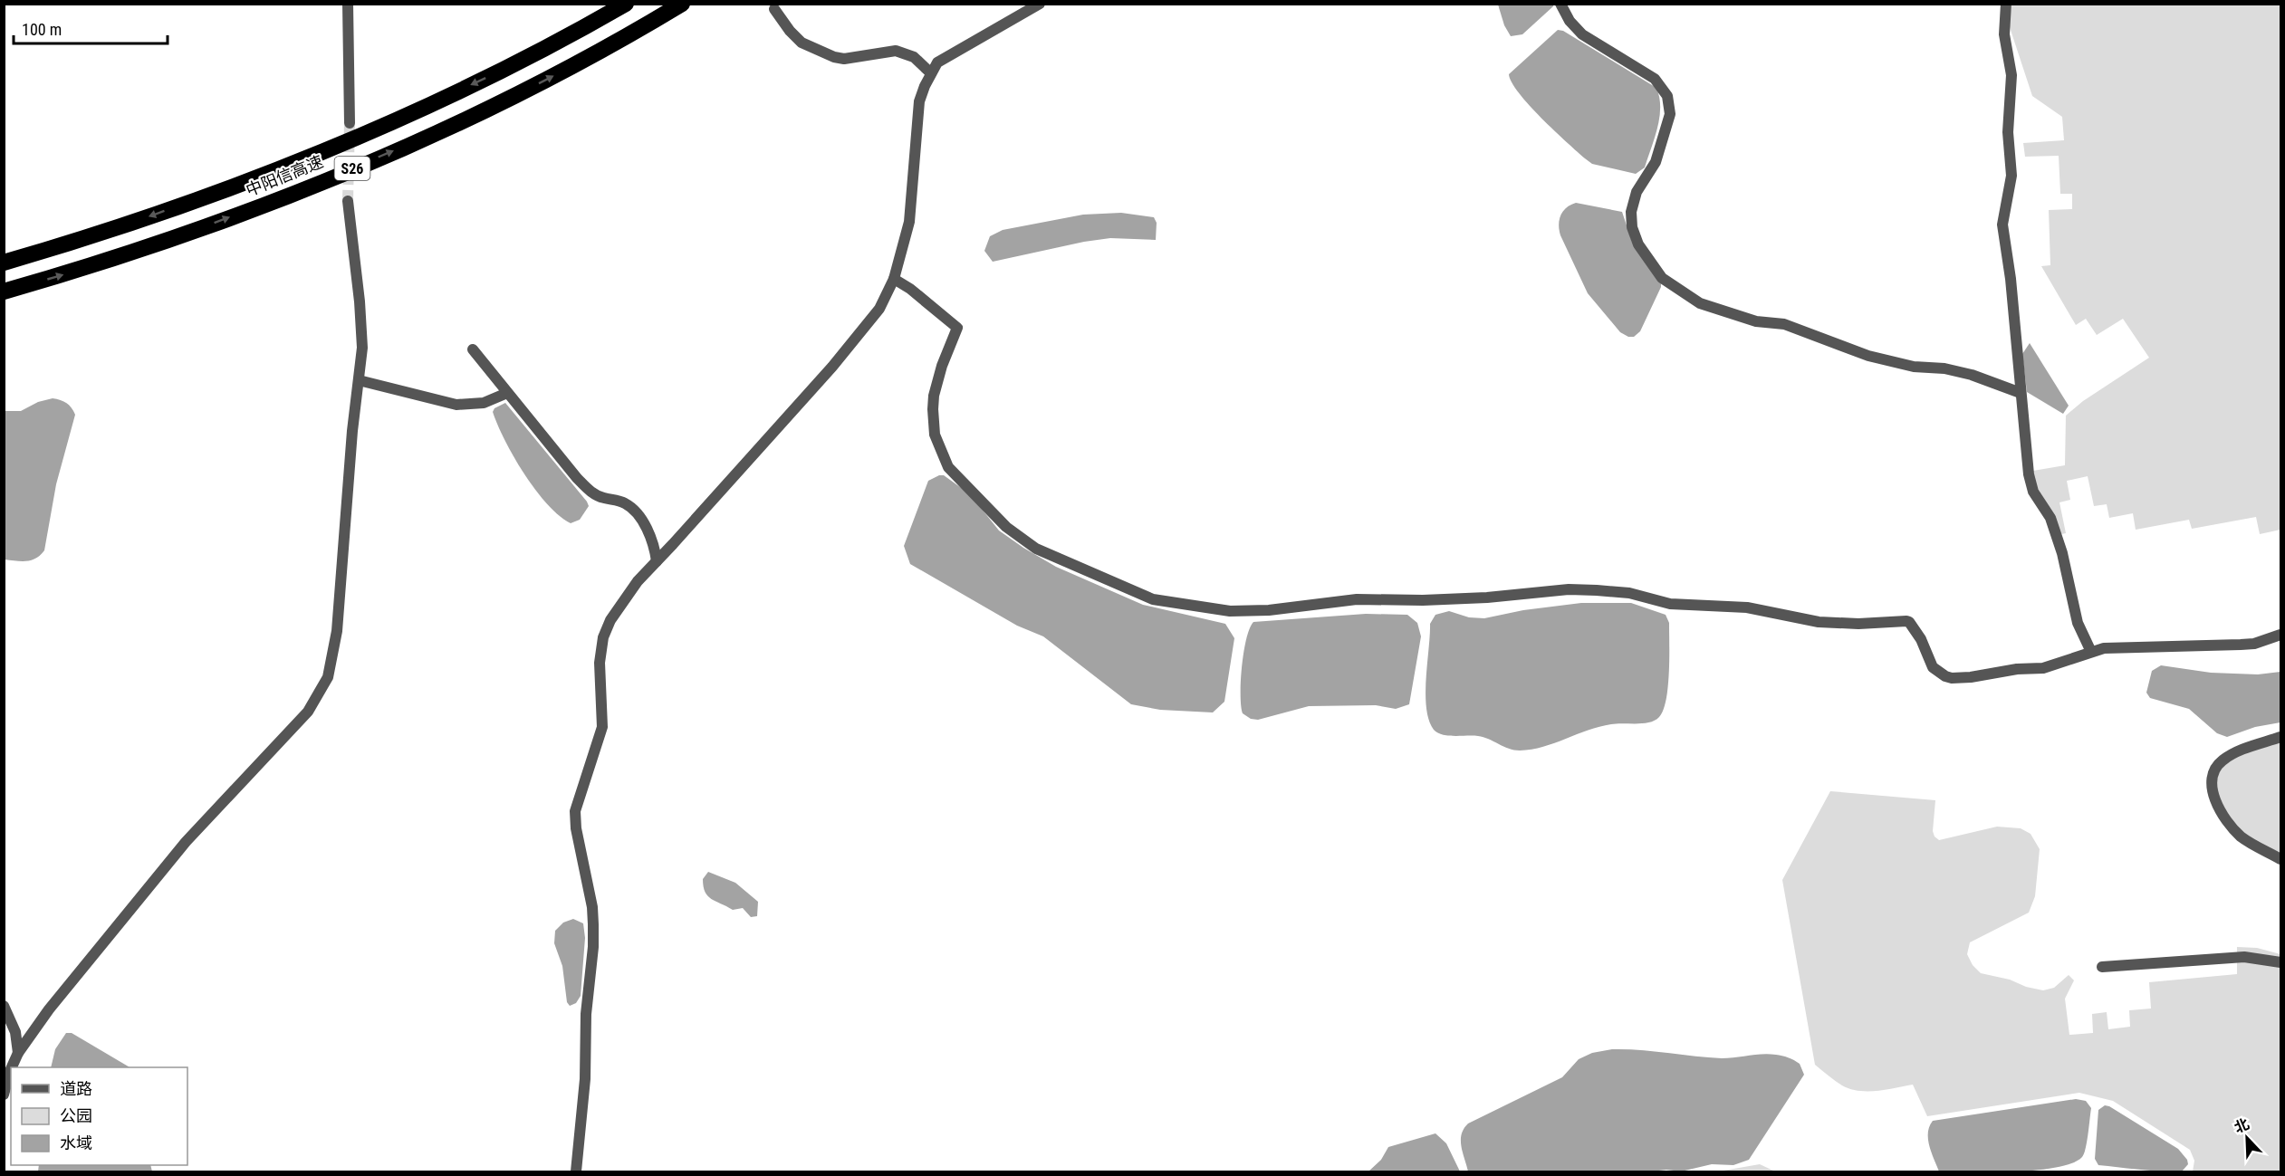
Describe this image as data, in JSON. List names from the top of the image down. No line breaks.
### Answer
{"streets":{"highway":["S26","中阳信高速"]},"legend":["道路","公园","水域"],"scale_bar":"100 m","north":"top left"}
